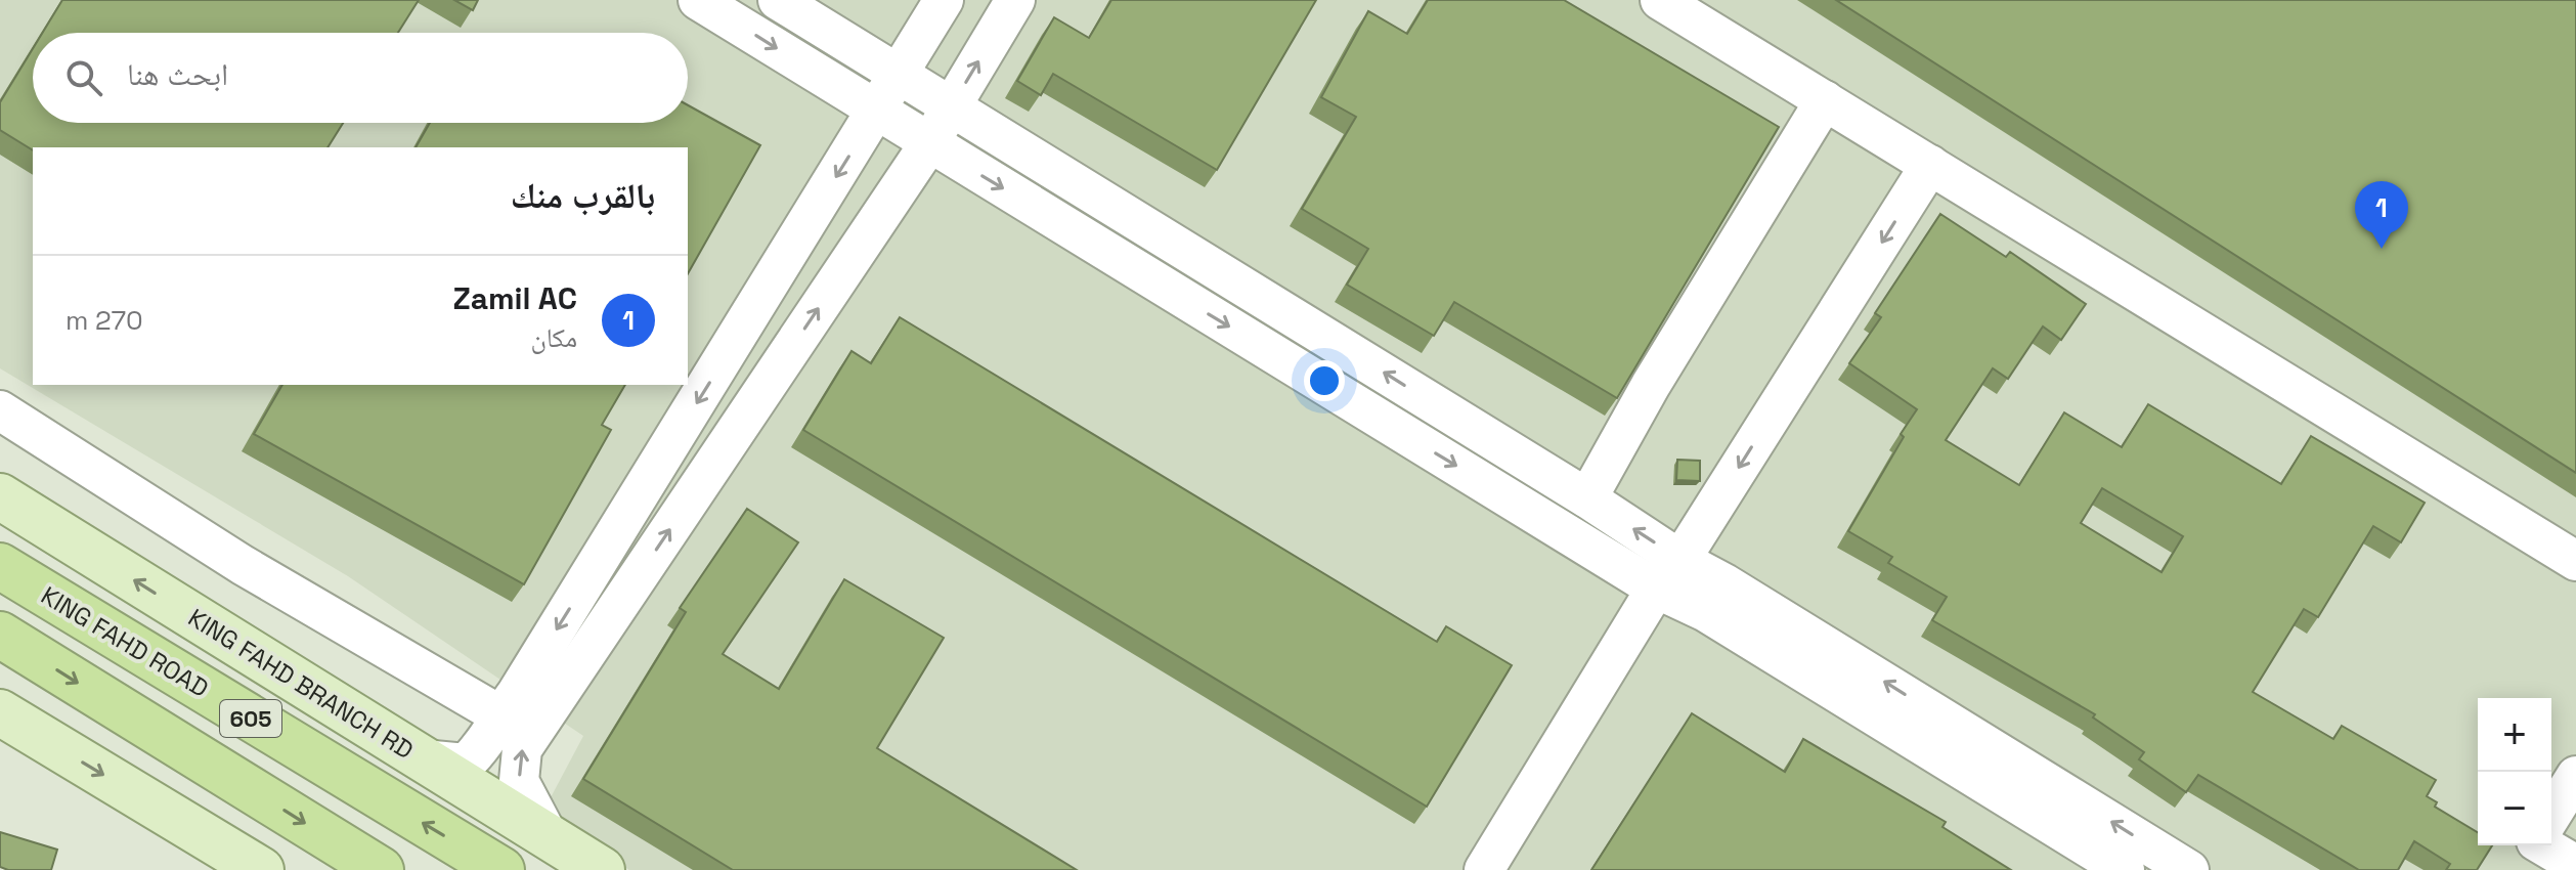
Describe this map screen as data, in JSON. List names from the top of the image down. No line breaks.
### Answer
{"streets":{"highway":["KING FAHD ROAD","605"],"main road":["KING FAHD BRANCH RD"]},"page":{"search":"ابحث هنا","heading":"بالقرب منك","pins":"1","list":[{"mark":"1","name":"Zamil AC","note":"مكان","value":"270 m"}],"map_buttons":["+","−"]}}
